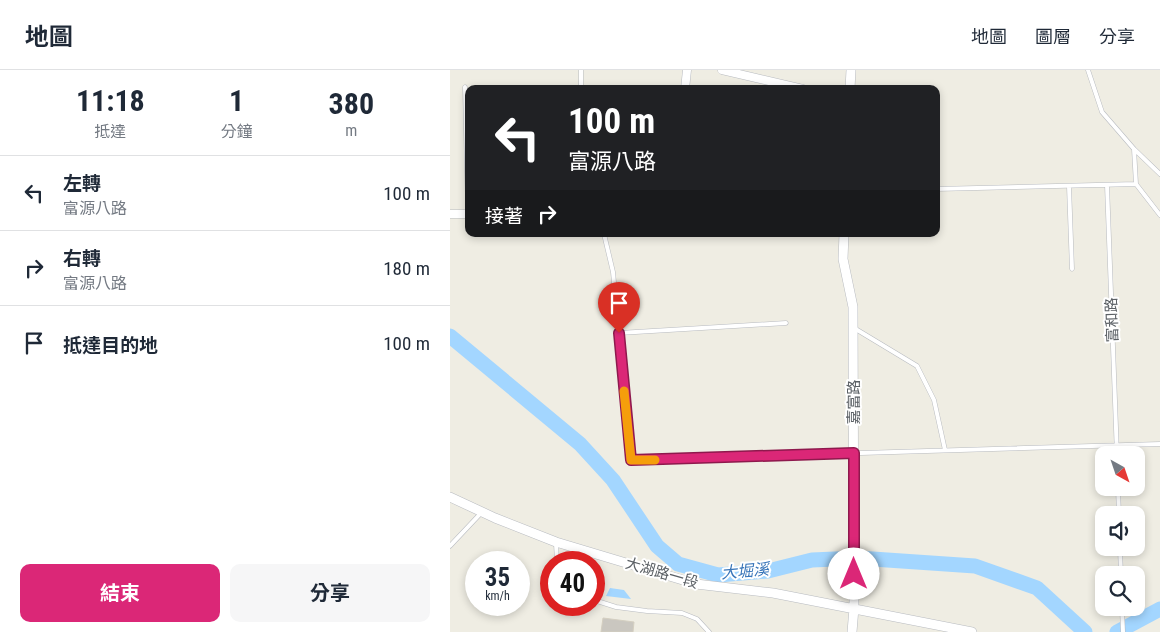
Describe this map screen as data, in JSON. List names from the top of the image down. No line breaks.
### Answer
{"streets":{"street":["嘉富路","大湖路一段"],"lane":["富和路"]},"crossings":[["嘉富路","大湖路一段"]],"water":["大堀溪"],"north":"bottom right","page":{"header":"地圖","nav":["地圖","圖層","分享"],"eta":["11:18","抵達","1","分鐘","380","m"],"turn":["100 m","富源八路"],"list":[{"name":"左轉","note":"富源八路","value":"100 m"},{"name":"右轉","note":"富源八路","value":"180 m"},{"name":"抵達目的地","value":"100 m"}],"then":"接著","speed":"35 km/h","limit":"40","buttons":["結束","分享"]}}
